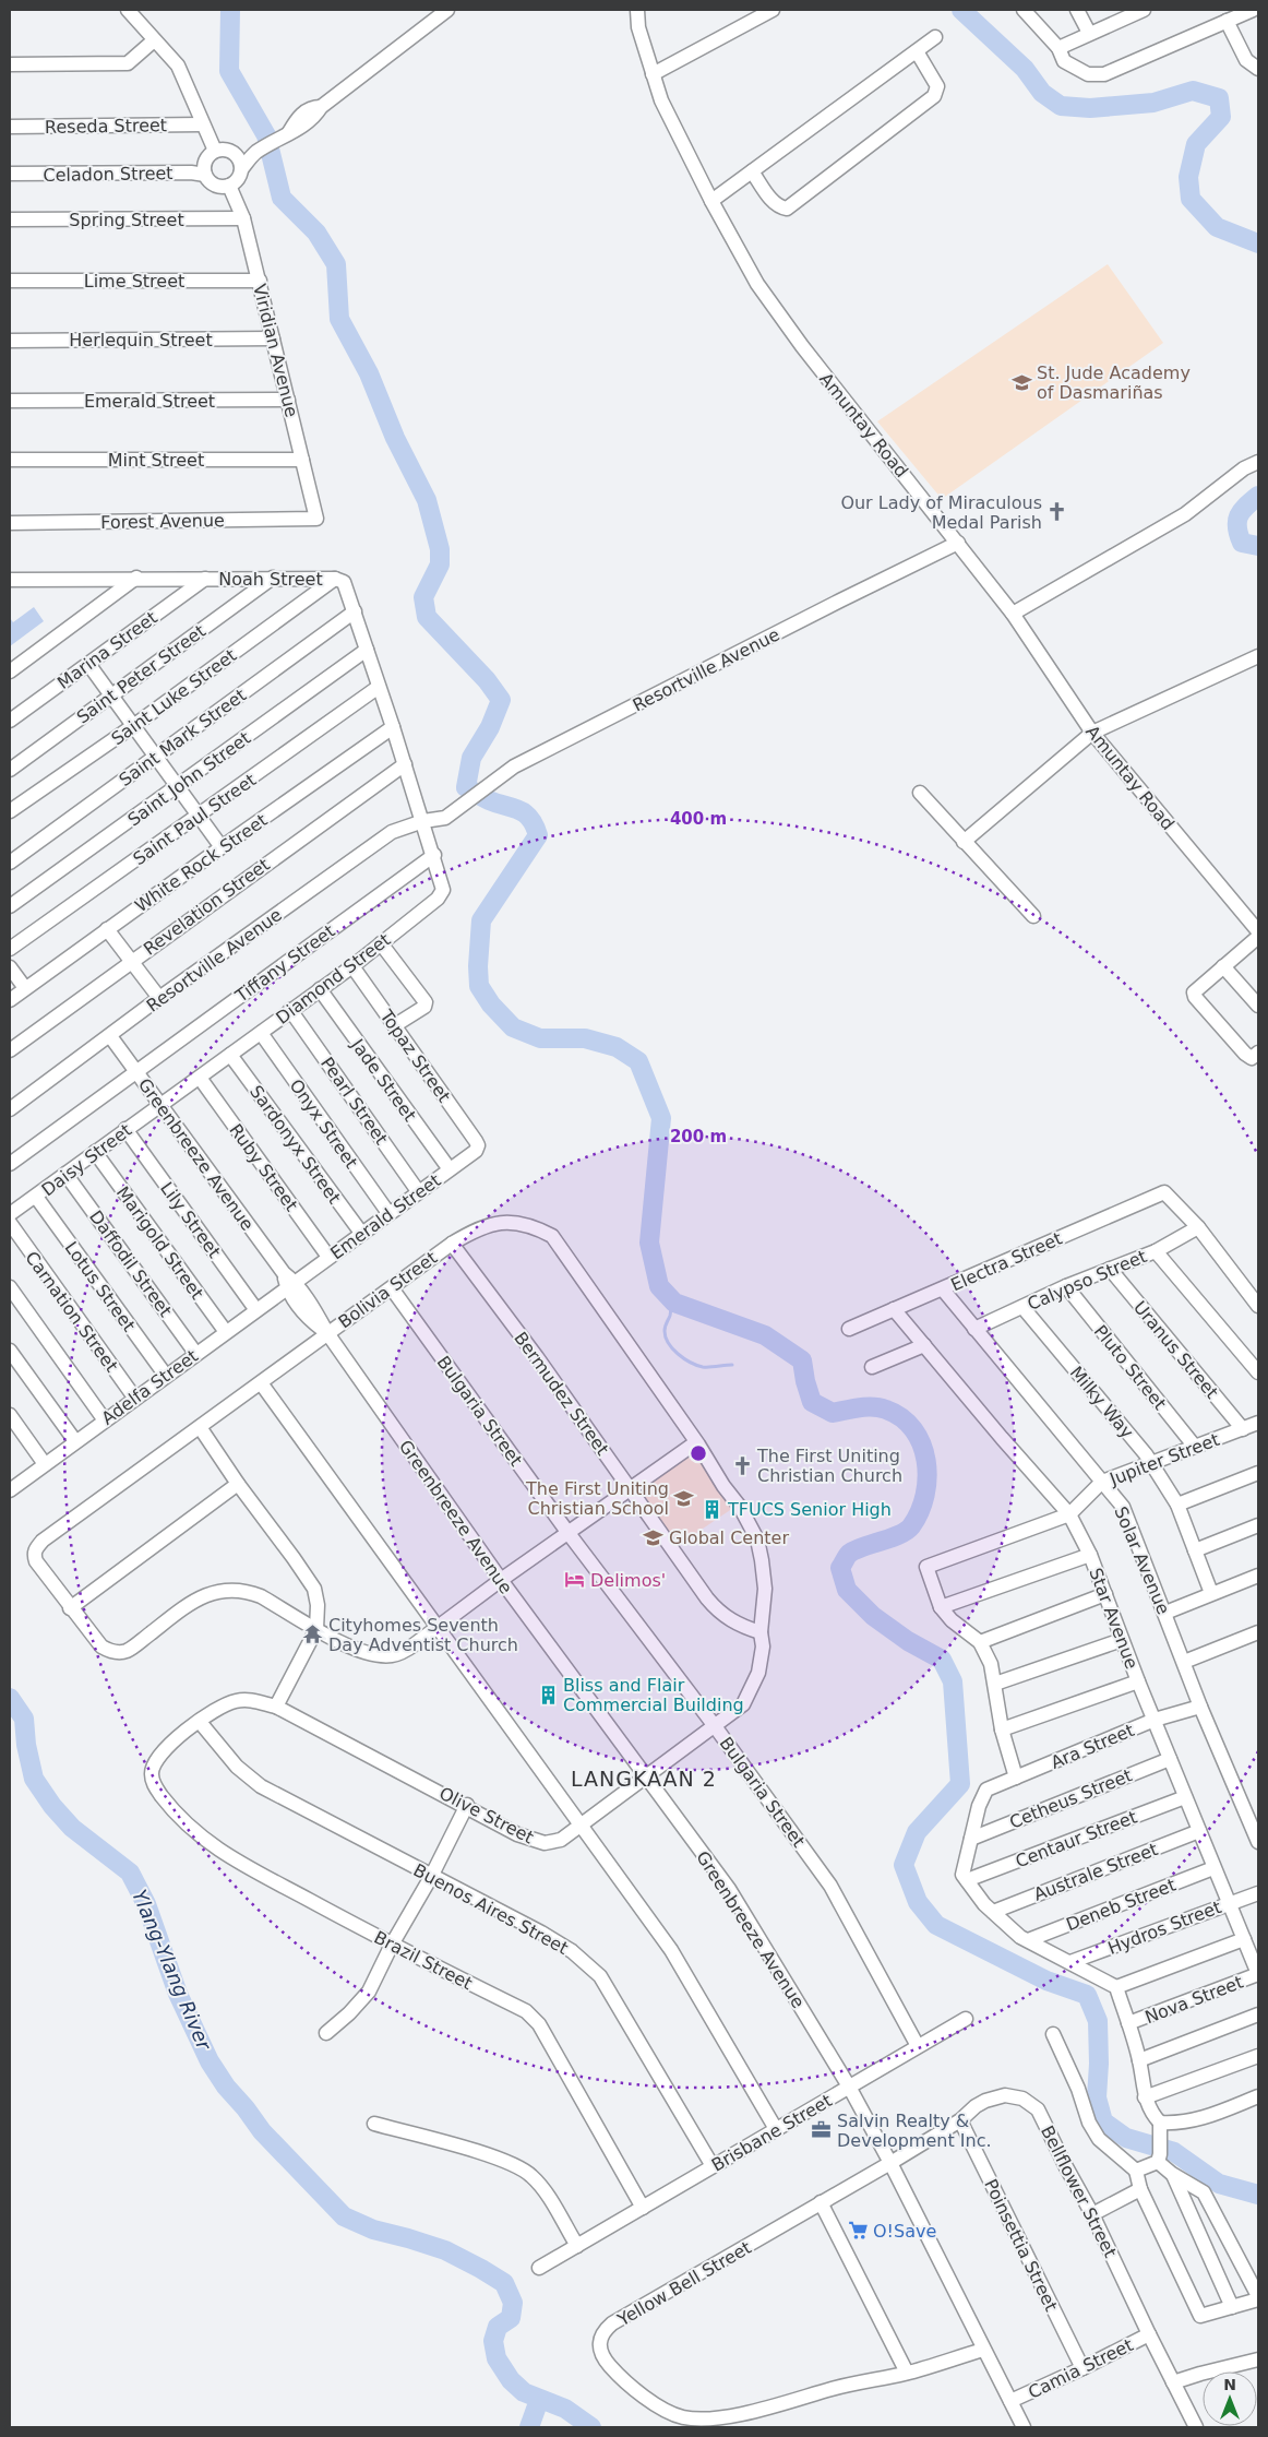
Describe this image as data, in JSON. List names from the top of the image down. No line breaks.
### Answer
{"streets":{"street":["Reseda Street","Celadon Street","Spring Street","Lime Street","Herlequin Street","Viridian Avenue","Emerald Street","Amuntay Road","Mint Street","Forest Avenue","Noah Street","Marina Street","Resortville Avenue","Saint Peter Street","Saint Luke Street","Saint Mark Street","Saint John Street","Saint Paul Street","White Rock Street","Revelation Street","Tiffany Street","Diamond Street","Topaz Street","Jade Street","Pearl Street","Onyx Street","Sardonyx Street","Greenbreeze Avenue","Daisy Street","Ruby Street","Lily Street","Marigold Street","Electra Street","Daffodil Street","Calypso Street","Lotus Street","Bolivia Street","Carnation Street","Uranus Street","Pluto Street","Adelfa Street","Bermudez Street","Milky Way","Bulgaria Street","Jupiter Street","Solar Avenue","Star Avenue","Ara Street","Cetheus Street","Olive Street","Centaur Street","Australe Street","Deneb Street","Buenos Aires Street","Hydros Street","Brazil Street","Nova Street","Brisbane Street","Bellflower Street","Poinsettia Street","Yellow Bell Street","Camia Street"]},"crossings":[["Celadon Street","Viridian Avenue"],["Spring Street","Viridian Avenue"],["Lime Street","Viridian Avenue"],["Herlequin Street","Viridian Avenue"],["Viridian Avenue","Emerald Street"],["Viridian Avenue","Mint Street"],["Viridian Avenue","Forest Avenue"],["Emerald Street","Topaz Street"],["Emerald Street","Jade Street"],["Emerald Street","Pearl Street"],["Emerald Street","Onyx Street"],["Emerald Street","Sardonyx Street"],["Emerald Street","Greenbreeze Avenue"],["Emerald Street","Ruby Street"],["Emerald Street","Adelfa Street"],["Amuntay Road","Resortville Avenue"],["Noah Street","Marina Street"],["Noah Street","Resortville Avenue"],["Noah Street","Saint Peter Street"],["Noah Street","Saint Luke Street"],["Noah Street","Saint Mark Street"],["Noah Street","Saint John Street"],["Noah Street","Saint Paul Street"],["Noah Street","White Rock Street"],["Noah Street","Revelation Street"],["Noah Street","Diamond Street"],["Resortville Avenue","Diamond Street"],["Resortville Avenue","Greenbreeze Avenue"],["Tiffany Street","Diamond Street"],["Tiffany Street","Greenbreeze Avenue"],["Diamond Street","Topaz Street"],["Diamond Street","Jade Street"],["Diamond Street","Pearl Street"],["Diamond Street","Onyx Street"],["Diamond Street","Sardonyx Street"],["Diamond Street","Greenbreeze Avenue"],["Diamond Street","Daisy Street"],["Diamond Street","Ruby Street"],["Greenbreeze Avenue","Daisy Street"],["Greenbreeze Avenue","Bolivia Street"],["Greenbreeze Avenue","Adelfa Street"],["Greenbreeze Avenue","Olive Street"],["Greenbreeze Avenue","Brisbane Street"],["Greenbreeze Avenue","Bellflower Street"],["Greenbreeze Avenue","Yellow Bell Street"],["Greenbreeze Avenue","Camia Street"],["Daisy Street","Lily Street"],["Daisy Street","Marigold Street"],["Daisy Street","Daffodil Street"],["Daisy Street","Lotus Street"],["Lily Street","Adelfa Street"],["Marigold Street","Adelfa Street"],["Electra Street","Calypso Street"],["Electra Street","Solar Avenue"],["Electra Street","Star Avenue"],["Daffodil Street","Adelfa Street"],["Calypso Street","Uranus Street"],["Calypso Street","Pluto Street"],["Calypso Street","Milky Way"],["Calypso Street","Solar Avenue"],["Lotus Street","Adelfa Street"],["Bolivia Street","Bermudez Street"],["Bolivia Street","Bulgaria Street"],["Bolivia Street","Olive Street"],["Carnation Street","Adelfa Street"],["Uranus Street","Jupiter Street"],["Pluto Street","Jupiter Street"],["Bermudez Street","Olive Street"],["Milky Way","Jupiter Street"],["Bulgaria Street","Olive Street"],["Bulgaria Street","Brisbane Street"],["Jupiter Street","Solar Avenue"],["Jupiter Street","Star Avenue"],["Solar Avenue","Ara Street"],["Star Avenue","Ara Street"],["Star Avenue","Cetheus Street"],["Star Avenue","Centaur Street"],["Star Avenue","Australe Street"],["Star Avenue","Deneb Street"],["Star Avenue","Hydros Street"],["Star Avenue","Nova Street"],["Ara Street","Cetheus Street"],["Olive Street","Buenos Aires Street"],["Olive Street","Brazil Street"],["Buenos Aires Street","Brisbane Street"],["Brazil Street","Brisbane Street"],["Bellflower Street","Poinsettia Street"],["Bellflower Street","Yellow Bell Street"],["Bellflower Street","Camia Street"],["Poinsettia Street","Camia Street"]],"districts":["LANGKAAN 2"],"water":["Ylang-Ylang River"],"places":{"school or university":["St. Jude Academy of Dasmariñas","The First Uniting Christian School","Global Center"],"church":["Our Lady of Miraculous Medal Parish","The First Uniting Christian Church"],"building":["TFUCS Senior High","Bliss and Flair Commercial Building"],"hotel":["Delimos'"],"temple":["Cityhomes Seventh Day Adventist Church"],"office":["Salvin Realty & Development Inc."],"supermarket":["O!Save"]},"north":"top","rings":["400 m","200 m"]}
